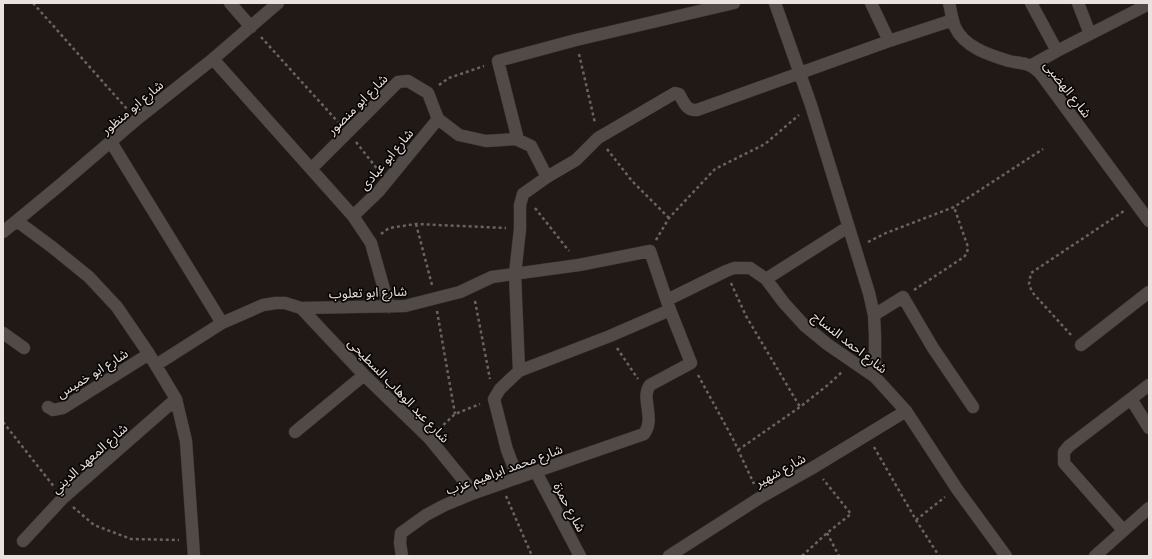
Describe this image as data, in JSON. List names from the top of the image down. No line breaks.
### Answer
{"streets":{"street":["شارع الهضبى","شارع ابو منصور","شارع ابو منظور","شارع ابو عبادى","شارع ابو تعلوب","شارع احمد النساج","شارع ابو خميس","شارع عبد الوهاب السطيحى","شارع المعهد الديني","شارع محمد ابراهيم عزب","شارع شهير","شارع حمزة"]},"crossings":[["شارع ابو تعلوب","شارع عبد الوهاب السطيحى"],["شارع احمد النساج","شارع شهير"],["شارع عبد الوهاب السطيحى","شارع محمد ابراهيم عزب"],["شارع محمد ابراهيم عزب","شارع حمزة"]]}
